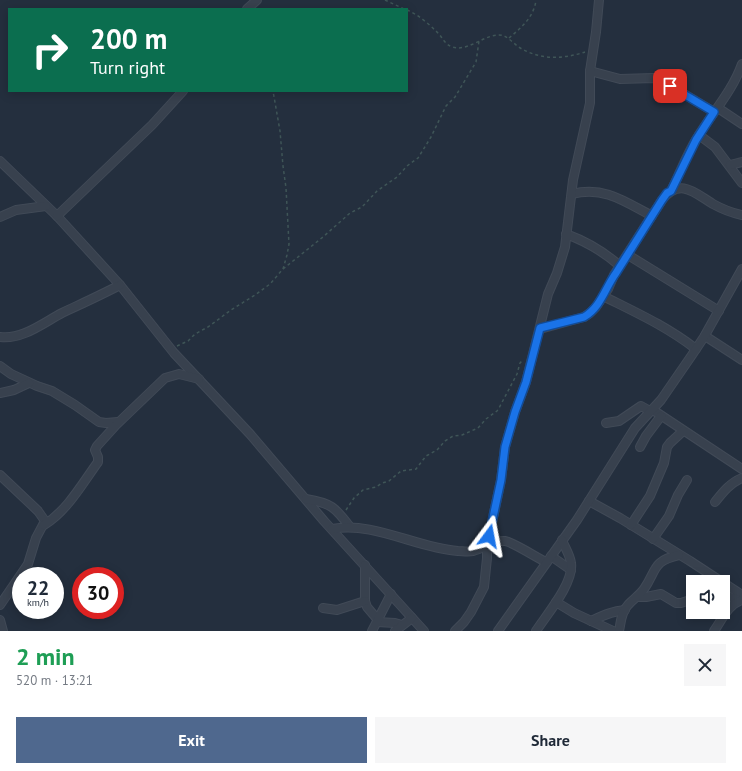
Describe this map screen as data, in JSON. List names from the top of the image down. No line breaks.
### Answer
{"page":{"turn":["200 m","Turn right"],"speed":"22 km/h","limit":"30","heading":["2 min","520 m · 13:21"],"buttons":["Exit","Share"]}}
